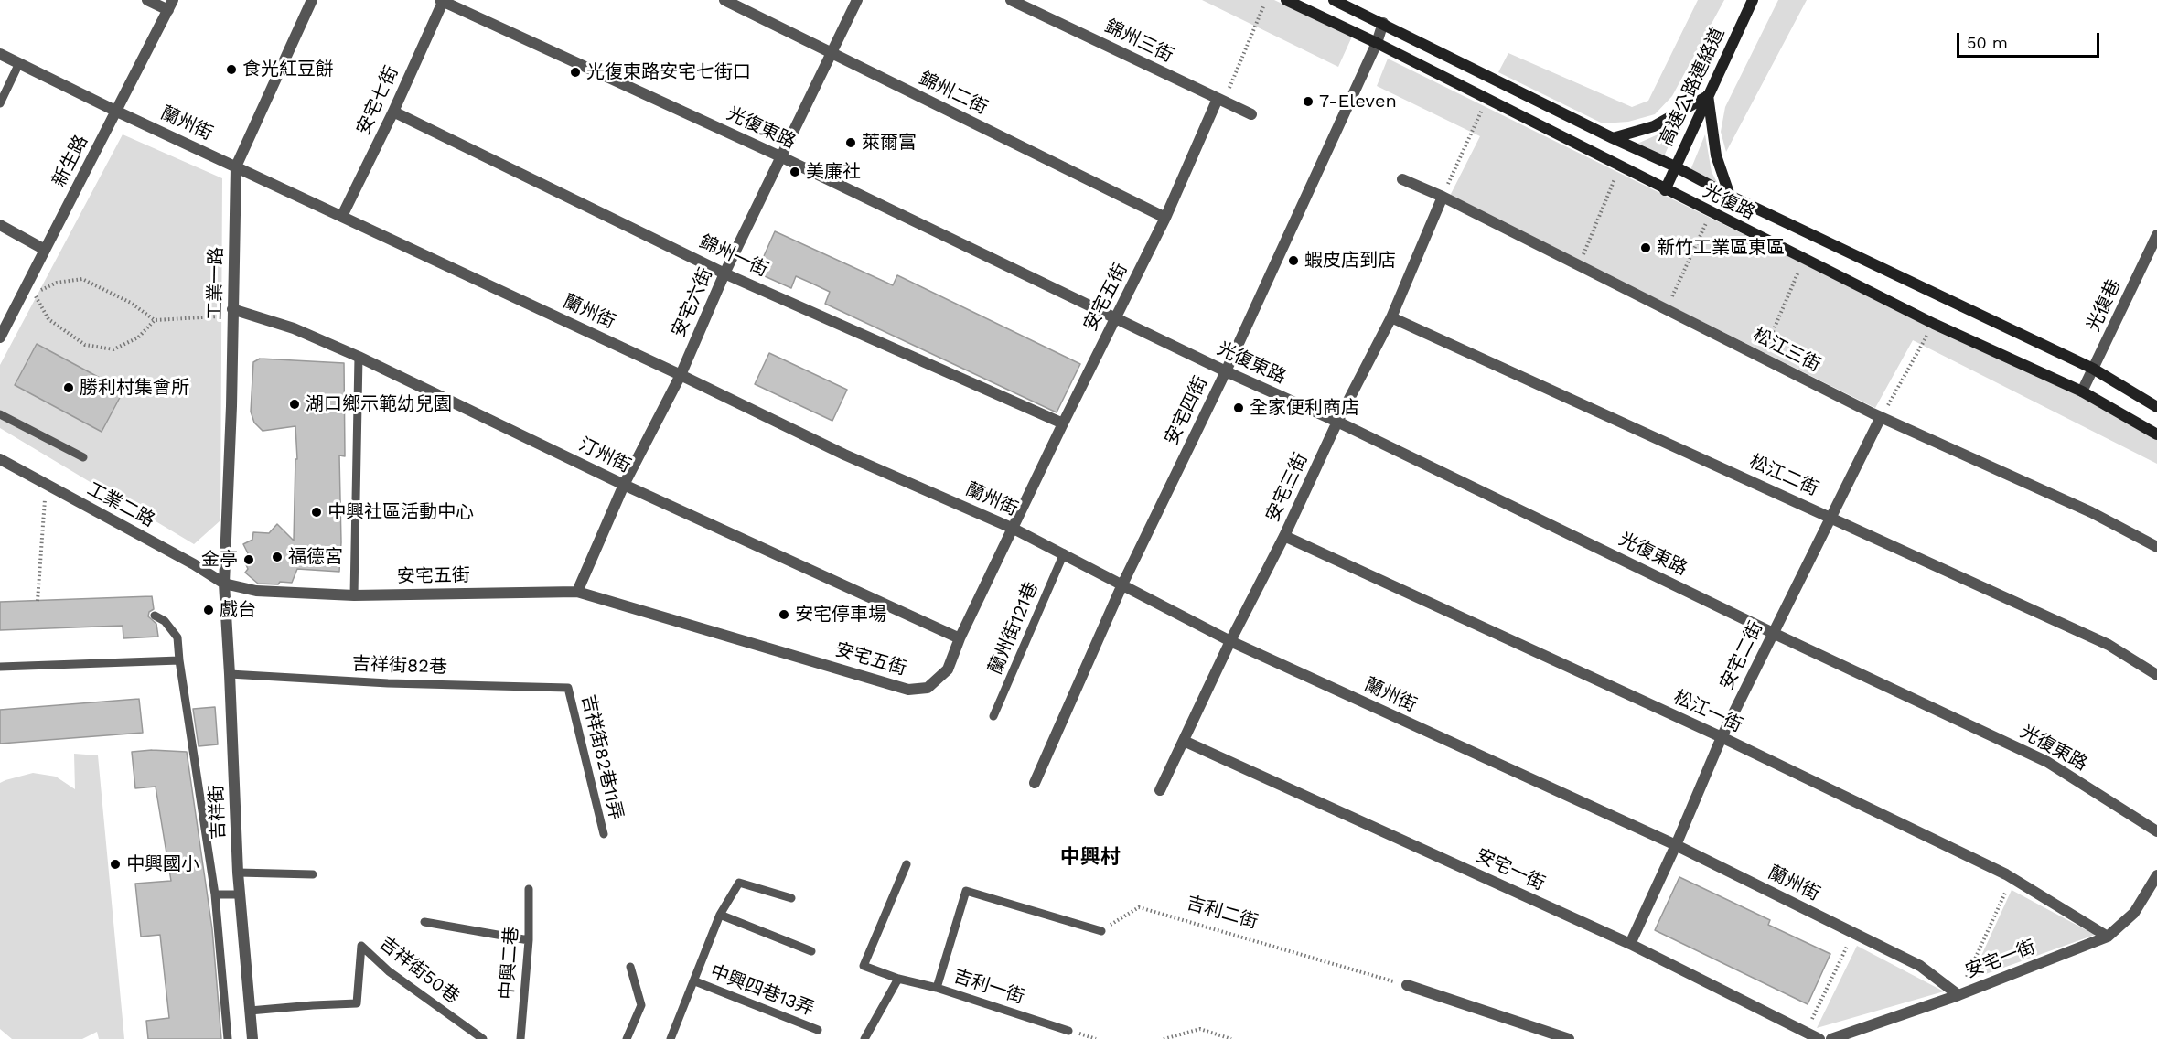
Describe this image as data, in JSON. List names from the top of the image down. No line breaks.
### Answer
{"streets":{"street":["錦州三街","高速公路連絡道","錦州二街","安宅七街","蘭州街","光復東路","新生路","光復路","錦州一街","工業一路","安宅五街","安宅六街","光復巷","松江三街","安宅四街","汀州街","松江二街","安宅三街","工業二路","安宅二街","松江一街","吉祥街","安宅一街"],"lane":["蘭州街121巷","吉祥街82巷","吉祥街82巷11弄","中興二巷","吉祥街50巷","吉利一街","中興四巷13弄"],"path":["吉利二街"]},"crossings":[["錦州三街","安宅五街"],["高速公路連絡道","光復路"],["錦州二街","安宅五街"],["錦州二街","安宅六街"],["安宅七街","蘭州街"],["安宅七街","光復東路"],["安宅七街","錦州一街"],["蘭州街","新生路"],["蘭州街","工業一路"],["蘭州街","安宅五街"],["蘭州街","安宅六街"],["蘭州街","安宅四街"],["蘭州街","安宅三街"],["蘭州街","蘭州街121巷"],["蘭州街","安宅二街"],["蘭州街","安宅一街"],["光復東路","安宅五街"],["光復東路","安宅六街"],["光復東路","安宅四街"],["光復東路","安宅三街"],["光復東路","安宅二街"],["光復路","光復巷"],["光復路","安宅四街"],["錦州一街","安宅五街"],["錦州一街","安宅六街"],["工業一路","安宅五街"],["工業一路","汀州街"],["工業一路","工業二路"],["工業一路","吉祥街"],["安宅五街","安宅六街"],["安宅五街","汀州街"],["安宅五街","工業二路"],["安宅五街","吉祥街"],["安宅六街","汀州街"],["松江三街","安宅三街"],["松江三街","安宅二街"],["松江二街","安宅三街"],["松江二街","安宅二街"],["安宅三街","松江一街"],["安宅三街","安宅一街"],["工業二路","吉祥街"],["安宅二街","松江一街"],["安宅二街","安宅一街"],["吉祥街82巷","吉祥街82巷11弄"],["吉祥街82巷","吉祥街"],["松江一街","安宅一街"],["吉祥街","吉祥街50巷"]],"districts":["中興村"],"places":["食光紅豆餅","光復東路安宅七街口","7-Eleven","萊爾富","美廉社","新竹工業區東區","蝦皮店到店","勝利村集會所","湖口鄉示範幼兒園","全家便利商店","中興社區活動中心","福德宮","金亭","戲台","安宅停車場","中興國小"],"scale_bar":"50 m"}
